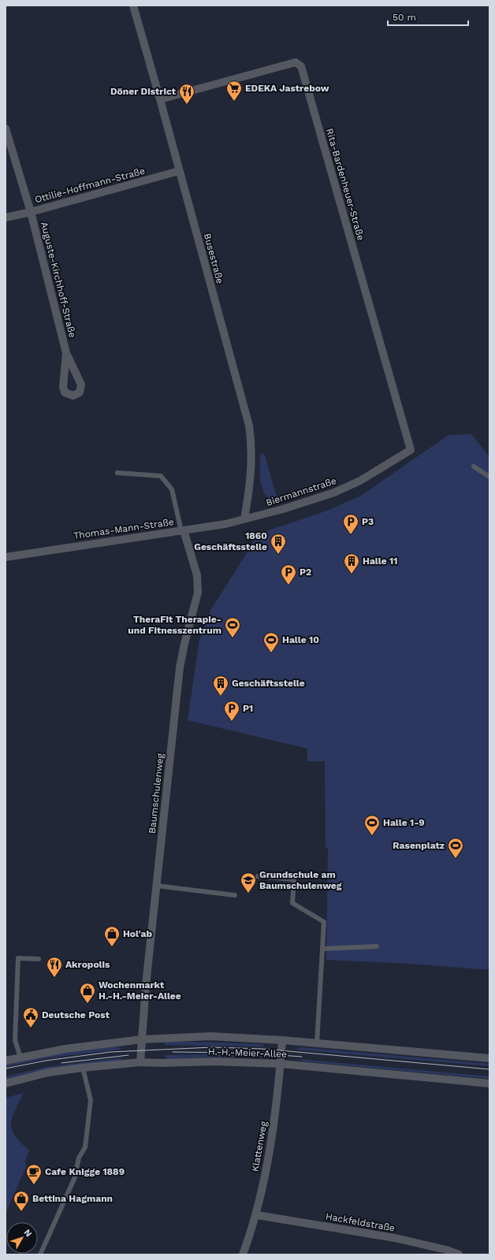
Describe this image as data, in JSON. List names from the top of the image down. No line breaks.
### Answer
{"streets":{"street":["Rita-Bardenheuer-Straße","Ottilie-Hoffmann-Straße","Busestraße","Auguste-Kirchhoff-Straße","Biermannstraße","Thomas-Mann-Straße","Baumschulenweg","H.-H.-Meier-Allee","Klattenweg","Hackfeldstraße"]},"crossings":[["Rita-Bardenheuer-Straße","Busestraße"],["Rita-Bardenheuer-Straße","Biermannstraße"],["Ottilie-Hoffmann-Straße","Busestraße"],["Ottilie-Hoffmann-Straße","Auguste-Kirchhoff-Straße"],["Busestraße","Biermannstraße"],["Busestraße","Thomas-Mann-Straße"],["Biermannstraße","Thomas-Mann-Straße"],["Thomas-Mann-Straße","Baumschulenweg"],["Baumschulenweg","H.-H.-Meier-Allee"],["H.-H.-Meier-Allee","Klattenweg"],["Klattenweg","Hackfeldstraße"]],"places":{"supermarket":["EDEKA Jastrebow"],"restaurant":["Döner District","Akropolis"],"parking":["P3","P2","P1"],"building":["1860 Geschäftsstelle","Halle 11","Geschäftsstelle"],"sports":["TheraFit Therapie- und Fitnesszentrum","Halle 10","Halle 1-9","Rasenplatz"],"school or university":["Grundschule am Baumschulenweg"],"shop":["Hol'ab","Wochenmarkt H.-H.-Meier-Allee","Bettina Hagmann"],"public building":["Deutsche Post"],"cafe":["Cafe Knigge 1889"]},"scale_bar":"50 m","north":"top right"}
